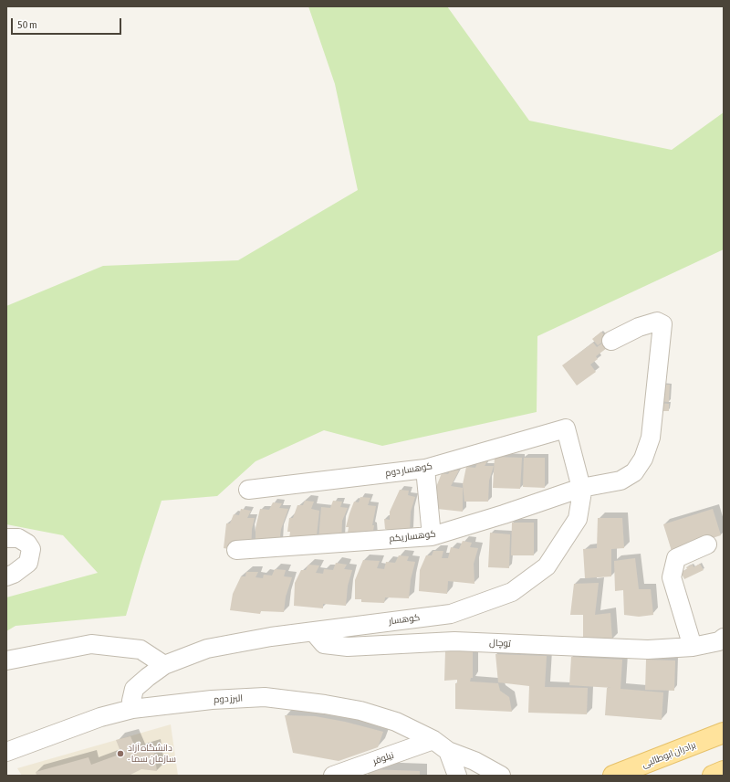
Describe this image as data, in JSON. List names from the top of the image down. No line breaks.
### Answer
{"streets":{"main road":["برادران ابوطالبی"],"street":["کوهسار دوم","کوهسار یکم","کوهسار","توچال","البرز دوم","نیلوفر"]},"crossings":[["کوهسار دوم","کوهسار"],["کوهسار یکم","کوهسار"],["کوهسار","توچال"],["کوهسار","البرز دوم"],["البرز دوم","نیلوفر"]],"places":["دانشگاه آزاد - سازمان سما"],"scale_bar":"50 m"}
